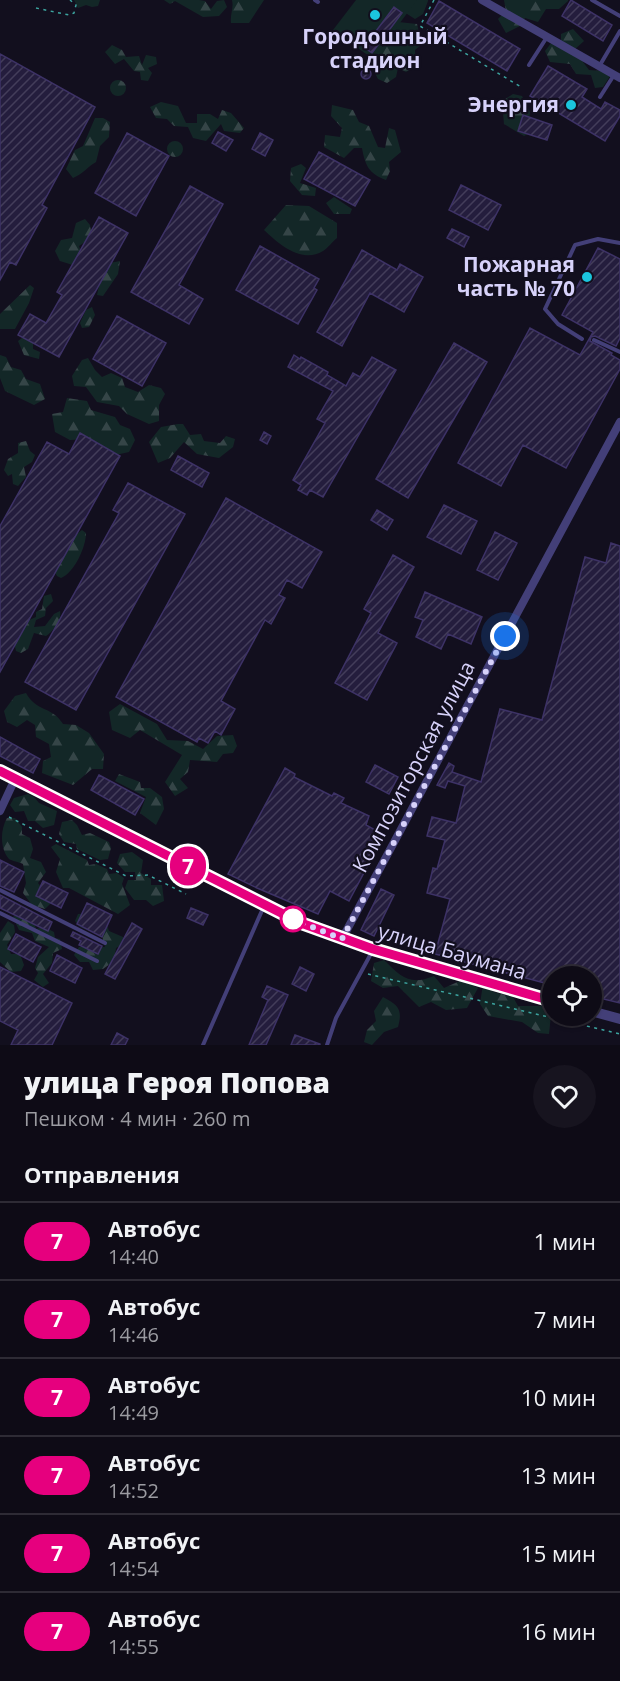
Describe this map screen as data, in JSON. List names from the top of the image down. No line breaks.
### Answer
{"streets":{"street":["Композиторская улица","улица Баумана"]},"crossings":[["Композиторская улица","улица Баумана"]],"places":["Городошный стадион","Энергия","Пожарная часть № 70"],"lines":["bus line 7"],"page":{"on_map":"7","heading":[["улица Героя Попова","Пешком · 4 мин · 260 m"],"Отправления"],"list":[{"mark":"7","name":"Автобус","note":"14:40","value":"1 мин"},{"mark":"7","name":"Автобус","note":"14:46","value":"7 мин"},{"mark":"7","name":"Автобус","note":"14:49","value":"10 мин"},{"mark":"7","name":"Автобус","note":"14:52","value":"13 мин"},{"mark":"7","name":"Автобус","note":"14:54","value":"15 мин"},{"mark":"7","name":"Автобус","note":"14:55","value":"16 мин"}]}}
